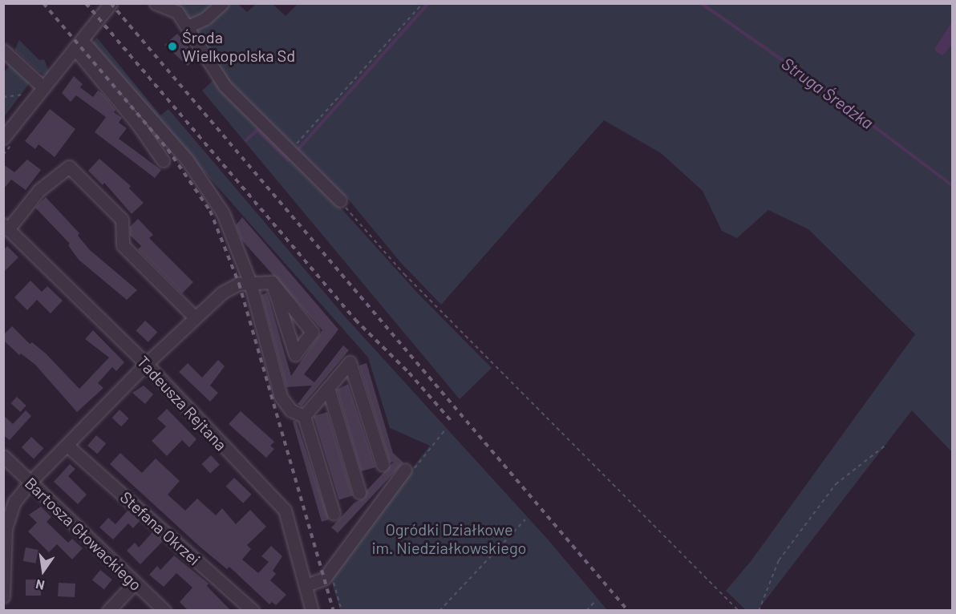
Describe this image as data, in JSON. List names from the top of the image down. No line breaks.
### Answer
{"streets":{"street":["Tadeusza Rejtana","Stefana Okrzei","Bartosza Głowackiego"]},"water":["Struga Średzka"],"parks":["Ogródki Działkowe im. Niedziałkowskiego"],"places":["Środa Wielkopolska Sd"],"north":"bottom"}
